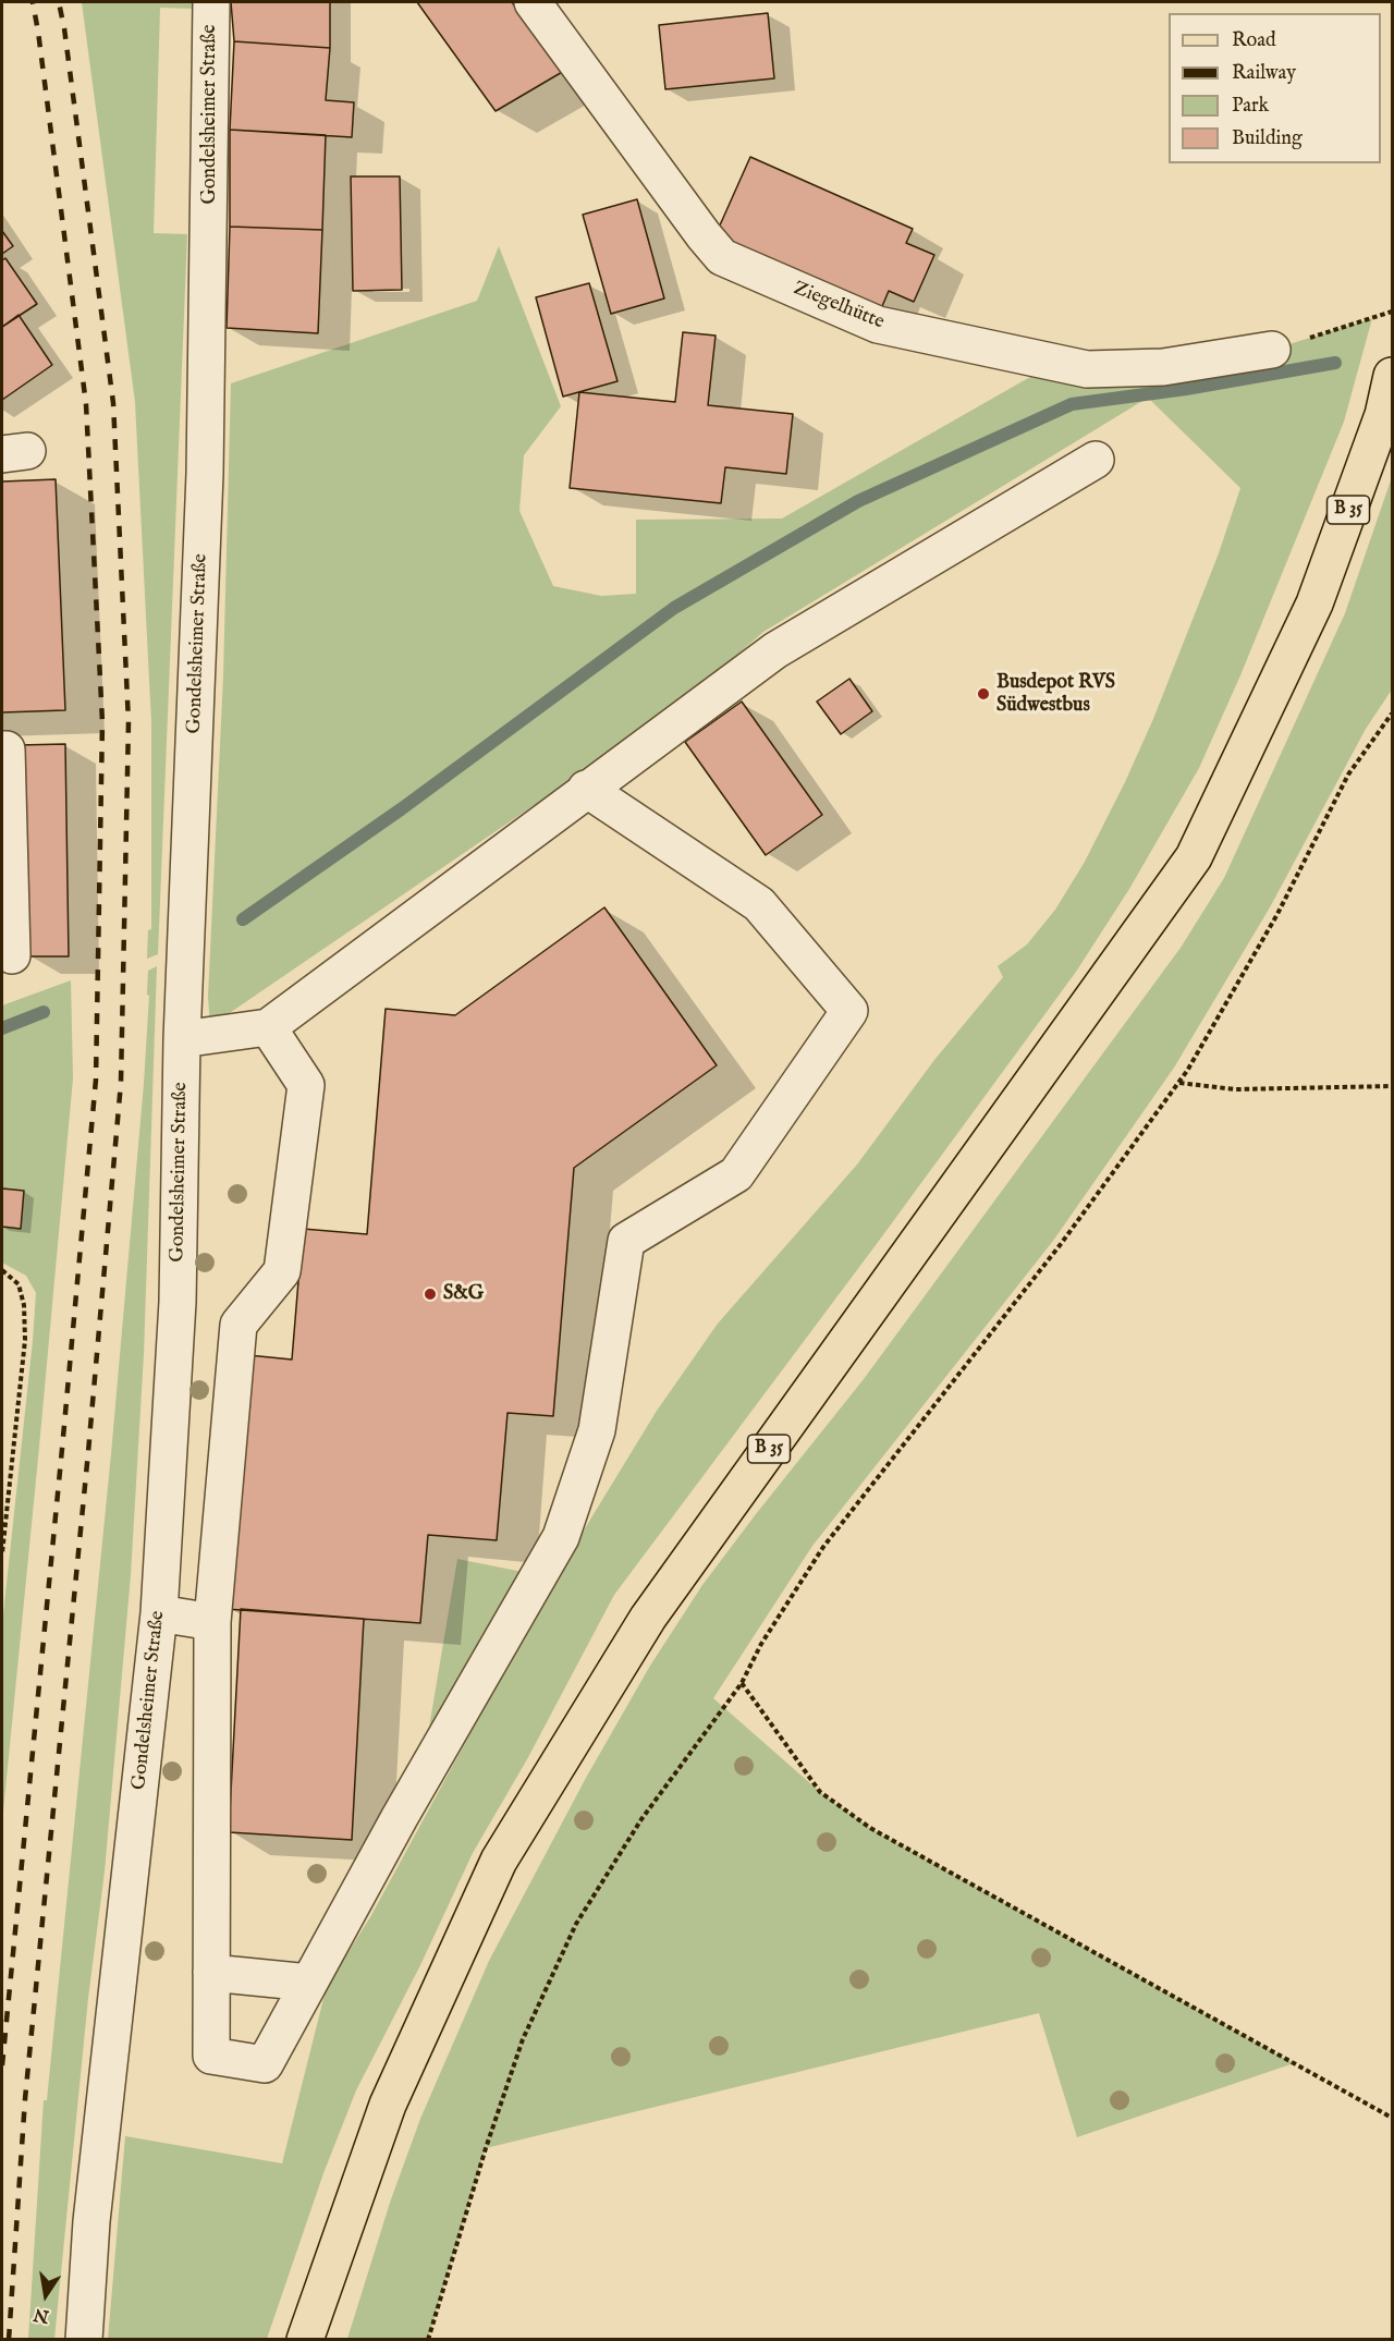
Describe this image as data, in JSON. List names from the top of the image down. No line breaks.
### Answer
{"streets":{"main road":["B 35"],"street":["Gondelsheimer Straße","Ziegelhütte"]},"places":["Busdepot RVS Südwestbus","S&G"],"legend":["Road","Railway","Park","Building"],"north":"bottom"}
